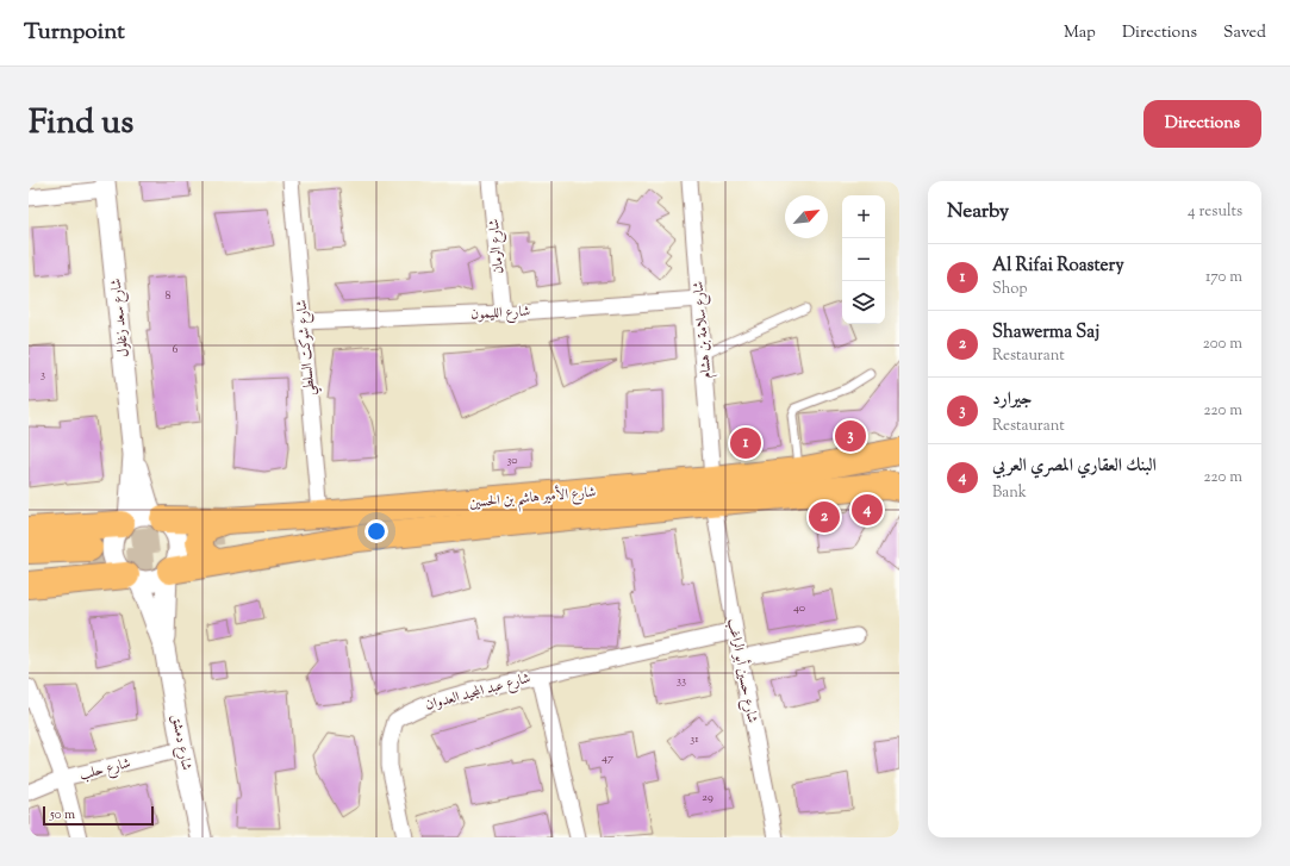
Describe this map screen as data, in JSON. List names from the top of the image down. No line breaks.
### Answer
{"streets":{"highway":["شارع الأمير هاشم بن الحسين"],"street":["شارع الرمان","شارع الليمون","شارع سعد زغلول","شارع سلامة بن هشام","شارع شوكت السلطي","شارع حسين أبو الراغب","شارع عبد المجيد العدوان","شارع دمشق","شارع حلب"]},"crossings":[["شارع الرمان","شارع الليمون"],["شارع الليمون","شارع سلامة بن هشام"],["شارع الليمون","شارع شوكت السلطي"],["شارع سعد زغلول","شارع الأمير هاشم بن الحسين"],["شارع سعد زغلول","شارع دمشق"],["شارع سلامة بن هشام","شارع الأمير هاشم بن الحسين"],["شارع سلامة بن هشام","شارع حسين أبو الراغب"],["شارع شوكت السلطي","شارع الأمير هاشم بن الحسين"],["شارع الأمير هاشم بن الحسين","شارع حسين أبو الراغب"],["شارع الأمير هاشم بن الحسين","شارع دمشق"],["شارع حسين أبو الراغب","شارع عبد المجيد العدوان"],["شارع دمشق","شارع حلب"]],"house_numbers":["8","6","3","30","40","33","31","47","29"],"scale_bar":"50 m","north":"top right","page":{"header":"Turnpoint","nav":["Map","Directions","Saved"],"title":"Find us","buttons":"Directions","heading":["Nearby","4 results"],"map_buttons":["+","−"],"list":[{"mark":"1","name":"Al Rifai Roastery","note":"Shop","value":"170 m"},{"mark":"2","name":"Shawerma Saj","note":"Restaurant","value":"200 m"},{"mark":"3","name":"جيرارد","note":"Restaurant","value":"220 m"},{"mark":"4","name":"البنك العقاري المصري العربي","note":"Bank","value":"220 m"}],"pins":["3","1","4","2"],"scale":"50 m"}}
